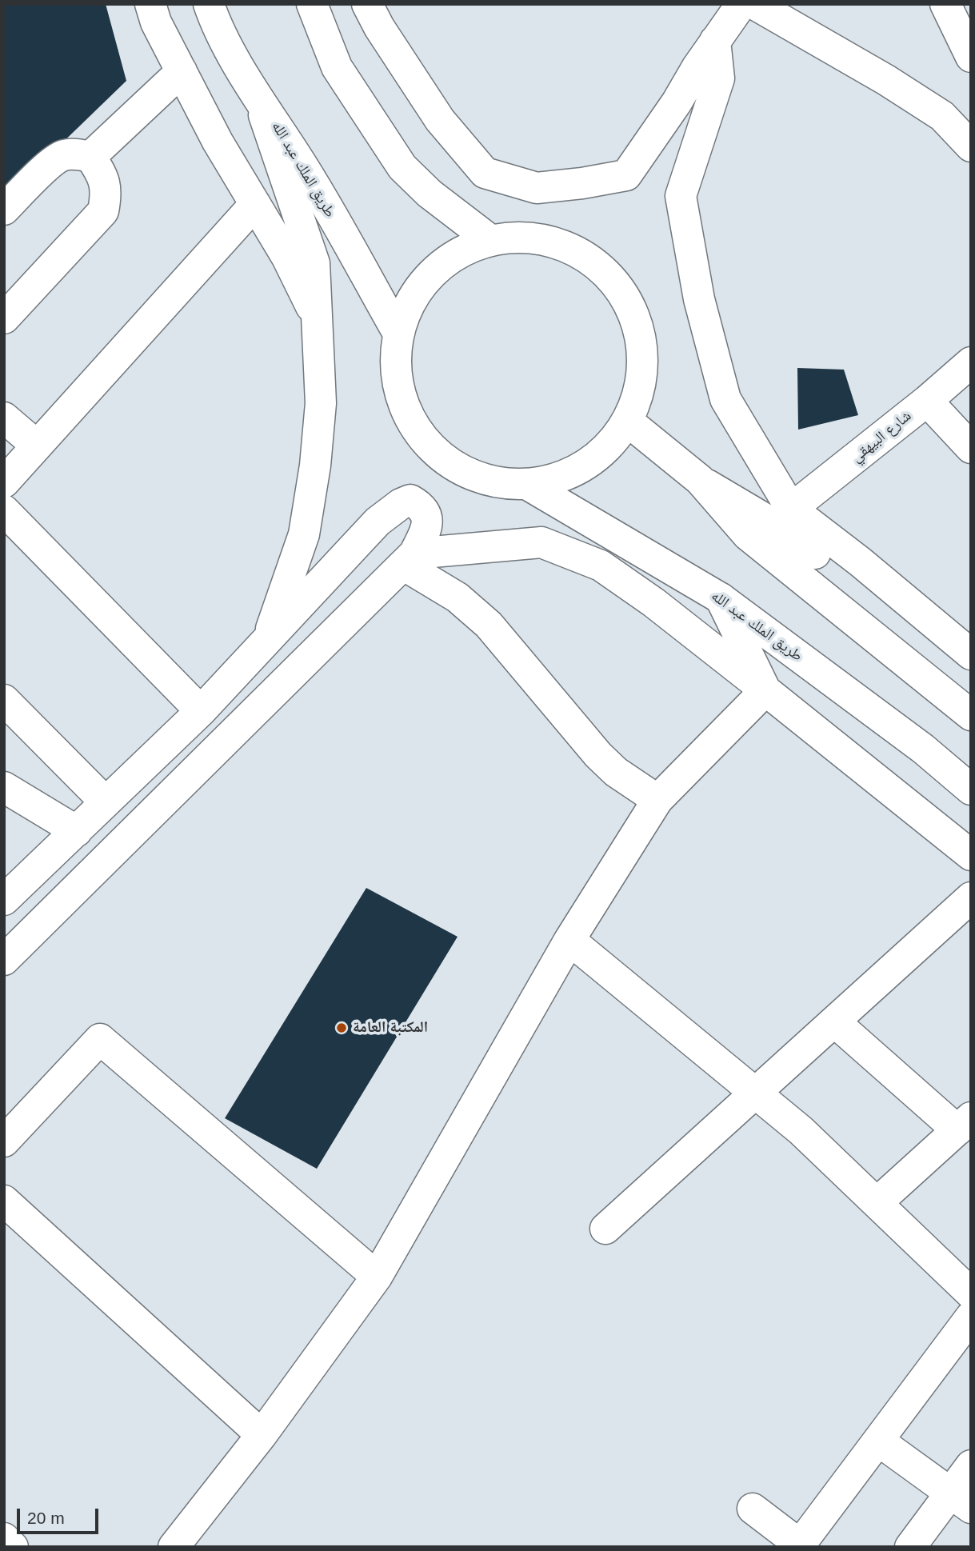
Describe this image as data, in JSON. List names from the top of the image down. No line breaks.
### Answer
{"streets":{"street":["طريق الملك عبد الله","شارع البيهقي"]},"places":["المكتبة العامة"],"scale_bar":"20 m"}
